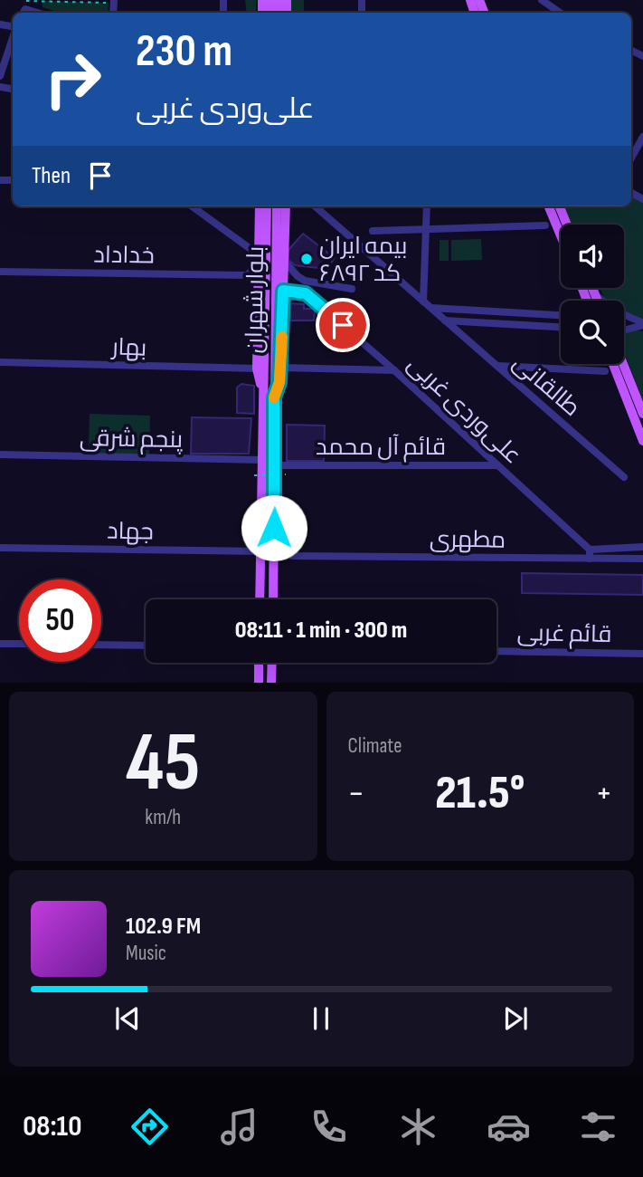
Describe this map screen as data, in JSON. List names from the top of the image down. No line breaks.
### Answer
{"streets":{"main road":["بلوار شهران"],"street":["خداداد","بهار","طالقانی","علی‌وردی غربی","پنجم شرقی","قائم آل محمد","جهاد","مطهری","قائم غربی"]},"crossings":[["بلوار شهران","بهار"],["بلوار شهران","پنجم شرقی"],["بلوار شهران","قائم آل محمد"],["بلوار شهران","جهاد"],["علی‌وردی غربی","قائم آل محمد"]],"places":["بیمه ایران کد ۶۸۹۲"],"page":{"turn":["230 m","علی‌وردی غربی"],"then":"Then","limit":"50","trip":"08:11 · 1 min · 300 m","tile":[["45","km/h"],"Climate"],"heat":["−","21.5°","+"],"song":["102.9 FM","Music"],"tabs":"08:10"}}
